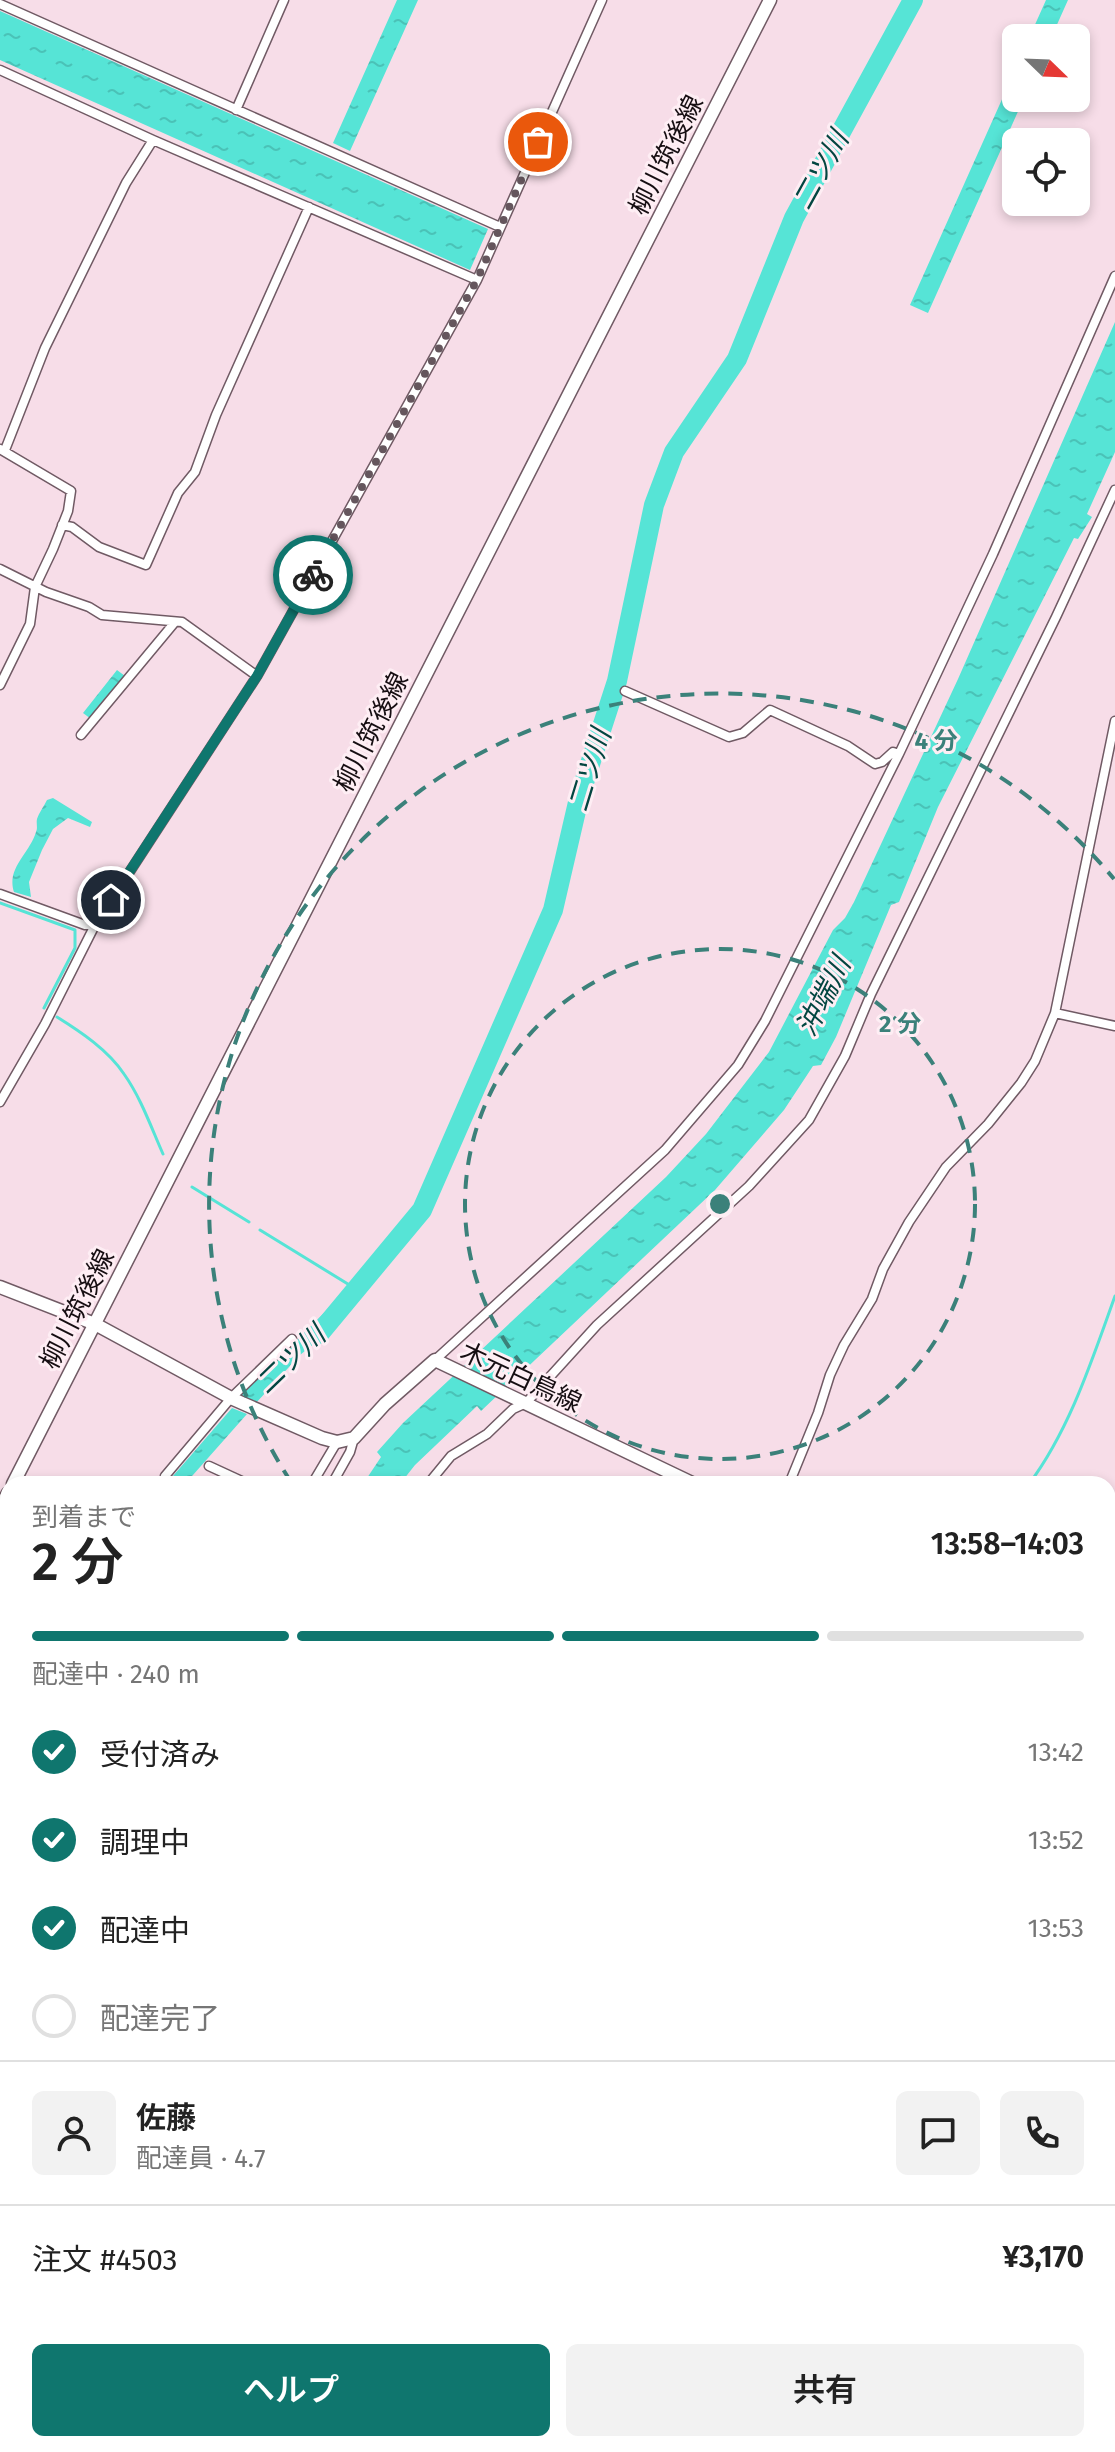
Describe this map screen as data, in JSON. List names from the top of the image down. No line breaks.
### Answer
{"streets":{"main road":["柳川筑後線","木元白鳥線"]},"water":["二ツ川","沖端川"],"north":"bottom right","page":{"heading":["2 分","到着まで","13:58–14:03"],"panel":["佐藤","配達員 · 4.7","注文 #4503","¥3,170"],"bar":"配達中 · 240 m","list":[["受付済み","13:42"],["調理中","13:52"],["配達中","13:53"],"配達完了"],"buttons":["ヘルプ","共有"]},"rings":["4 分","2 分"]}
